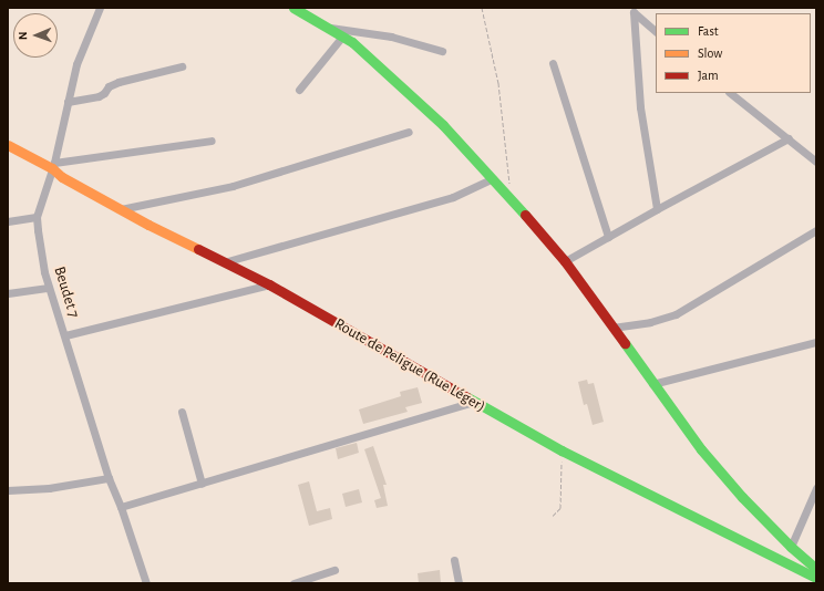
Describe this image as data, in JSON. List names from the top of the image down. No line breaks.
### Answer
{"streets":{"street":["Beudet 7","Route de Peligue (Rue Léger)"]},"crossings":[["Beudet 7","Route de Peligue (Rue Léger)"]],"legend":["Fast","Slow","Jam"],"north":"left"}
